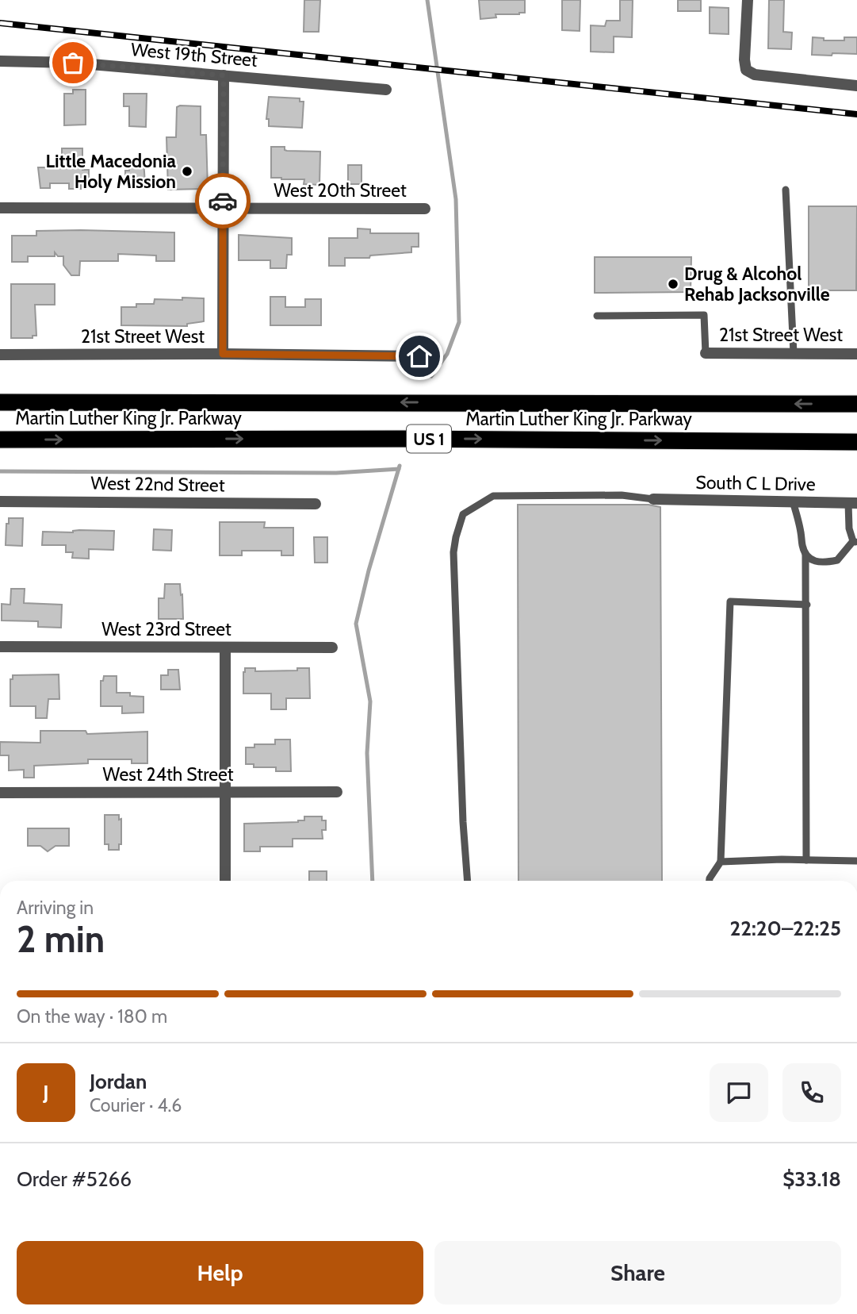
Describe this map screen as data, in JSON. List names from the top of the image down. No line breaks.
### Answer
{"streets":{"highway":["Martin Luther King Jr. Parkway","US 1"],"street":["West 19th Street","West 20th Street","21st Street West","South C L Drive","West 22nd Street","West 23rd Street","West 24th Street"]},"places":["Little Macedonia Holy Mission","Drug & Alcohol Rehab Jacksonville"],"page":{"heading":["2 min","Arriving in","22:20–22:25"],"panel":["Jordan","Courier · 4.6","Order #5266","$33.18"],"bar":"On the way · 180 m","round":"J","buttons":["Help","Share"]}}
